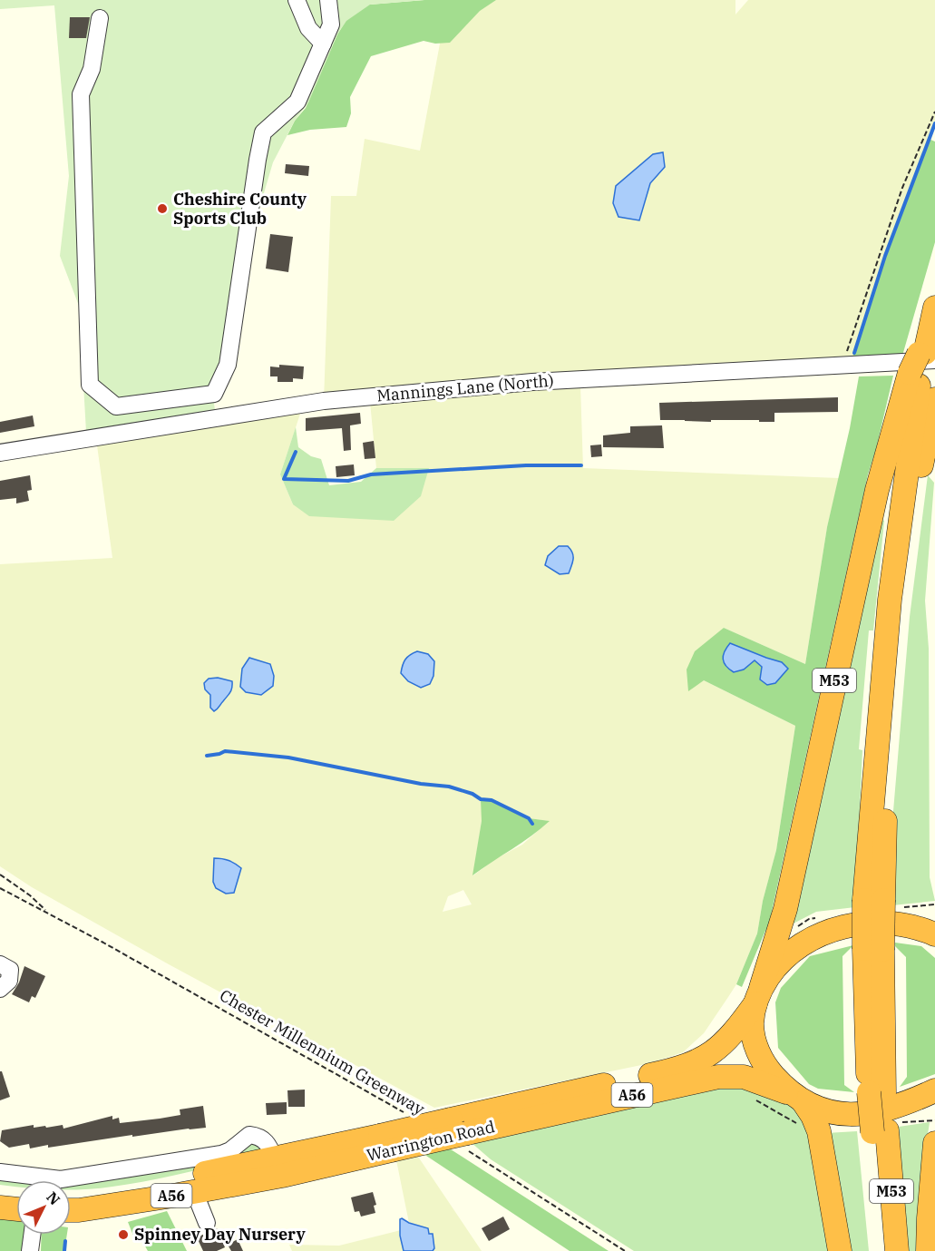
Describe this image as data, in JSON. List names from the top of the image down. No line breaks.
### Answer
{"streets":{"highway":["M53","A56","Warrington Road"],"street":["Mannings Lane (North)"],"path":["Chester Millennium Greenway"]},"crossings":[["Mannings Lane (North)","M53"],["M53","Warrington Road"]],"places":["Cheshire County Sports Club","Spinney Day Nursery"],"north":"top right"}
